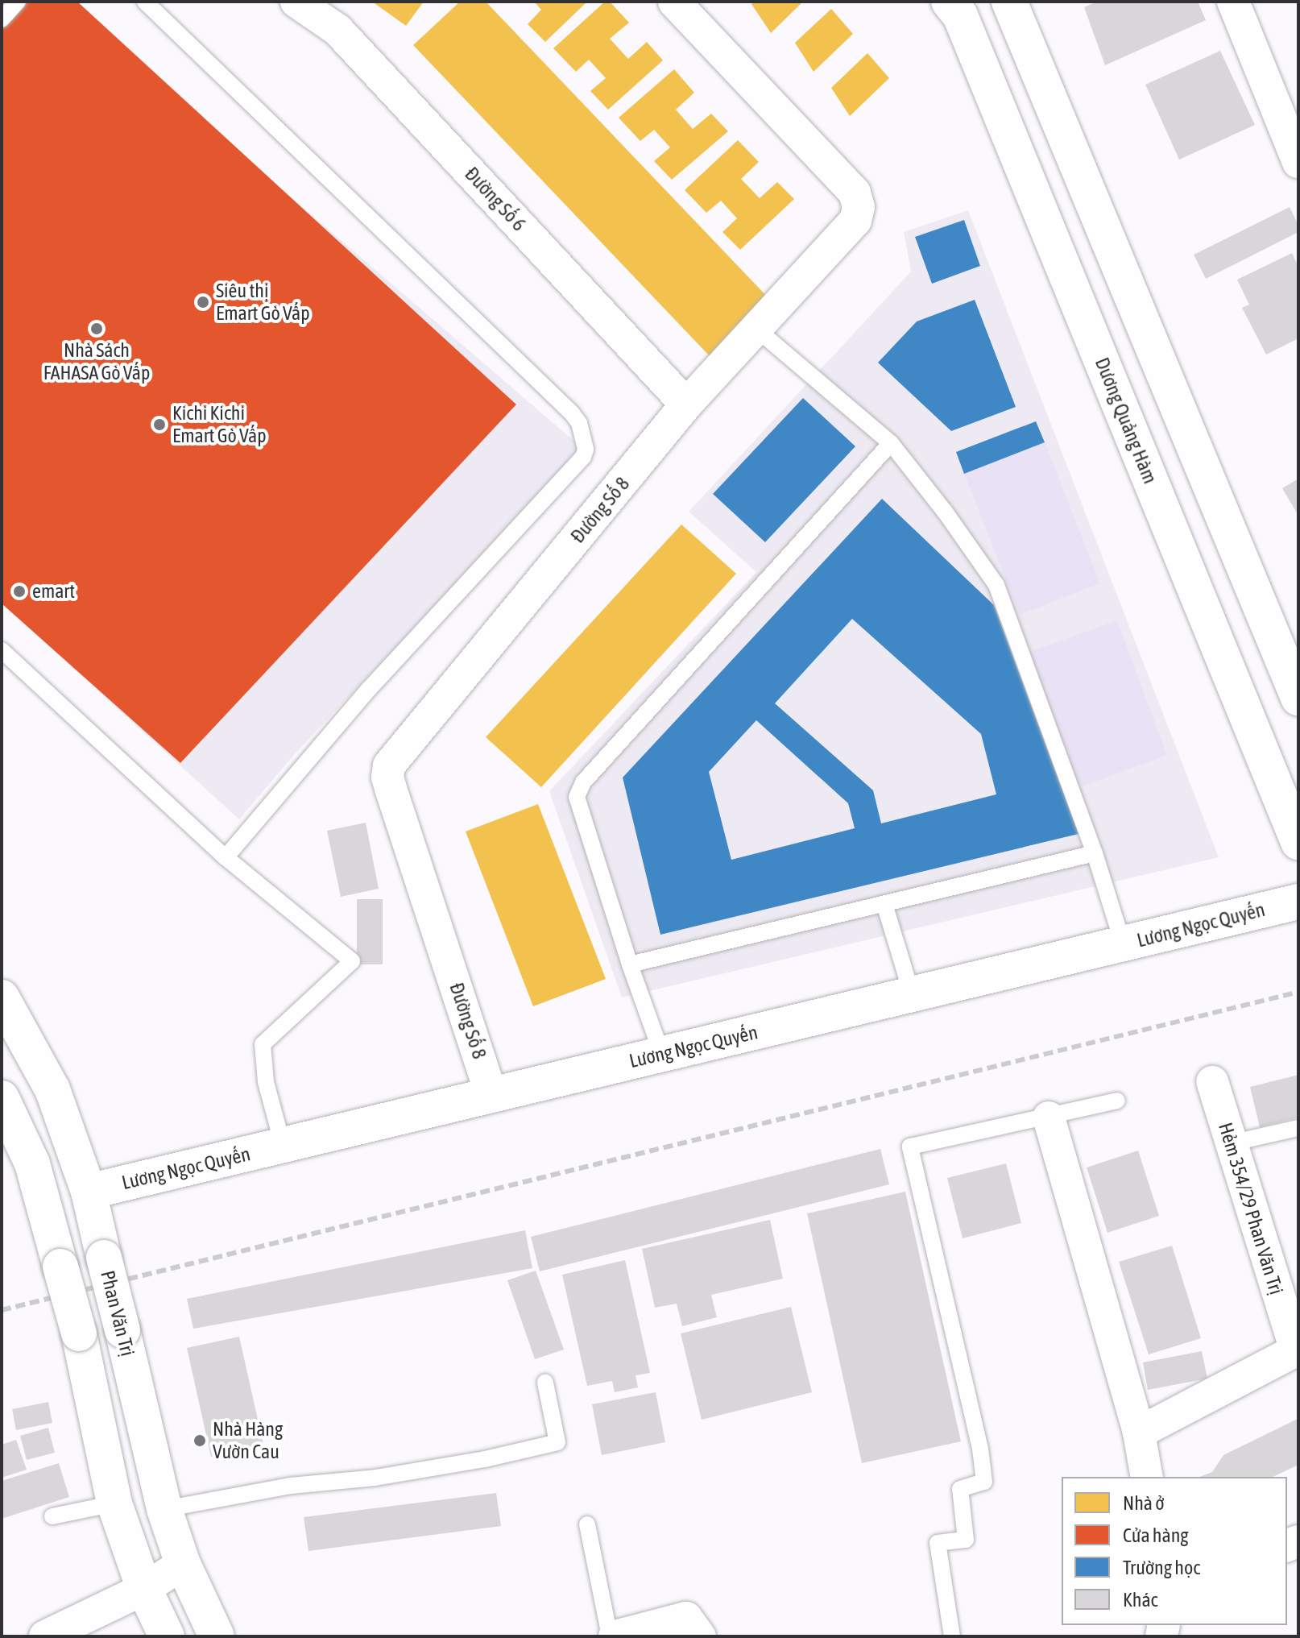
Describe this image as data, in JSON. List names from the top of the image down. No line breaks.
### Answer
{"streets":{"street":["Đường Số 6","Dương Quảng Hàm","Đường Số 8","Lương Ngọc Quyến","Hẻm 354/29 Phan Văn Trị","Phan Văn Trị"]},"crossings":[["Đường Số 6","Đường Số 8"],["Đường Số 8","Lương Ngọc Quyến"],["Lương Ngọc Quyến","Phan Văn Trị"]],"places":["Siêu thị Emart Gò Vấp","Nhà Sách FAHASA Gò Vấp","Kichi Kichi Emart Gò Vấp","emart","Nhà Hàng Vườn Cau"],"legend":["Nhà ở","Cửa hàng","Trường học","Khác"]}
